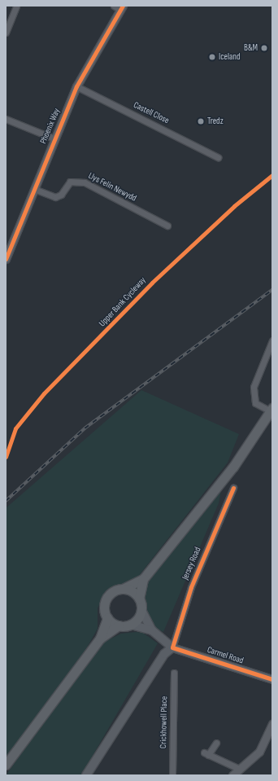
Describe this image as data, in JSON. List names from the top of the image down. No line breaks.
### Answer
{"streets":{"main road":["Jersey Road","Carmel Road"],"street":["Castell Close","Phoenix Way","Llys Felin Newydd","Crickhowell Place"],"cycle path":["Upper Bank Cycleway"]},"crossings":[["Castell Close","Phoenix Way"],["Phoenix Way","Llys Felin Newydd"],["Jersey Road","Carmel Road"]],"places":["B&M","Iceland","Tredz"]}
